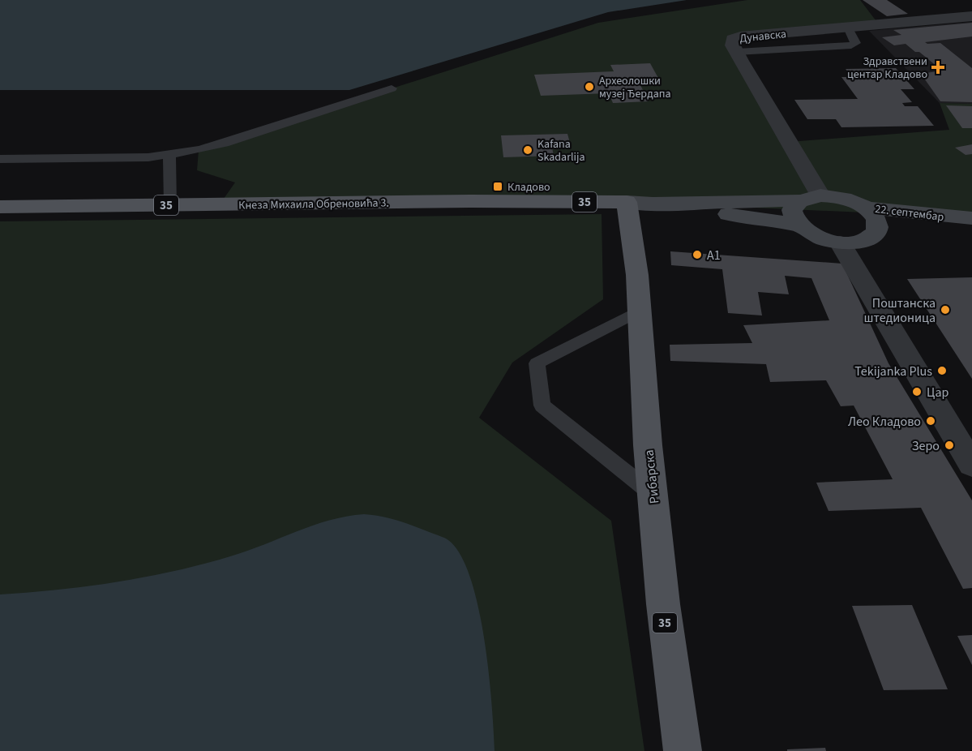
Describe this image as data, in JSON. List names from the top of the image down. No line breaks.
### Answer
{"streets":{"main road":["35","Кнеза Михаила Обреновића 3.","22. септембар","Рибарска"],"street":["Дунавска"]},"crossings":[["Дунавска","22. септембар"],["Кнеза Михаила Обреновића 3.","Рибарска"]],"places":{"health":["Здравствени центар Кладово"],"other":["Археолошки музеј Ђердапа","Kafana Skadarlija","A1","Поштанска штедионица","Tekijanka Plus","Цар","Лео Кладово","Зеро"],"transit":["Кладово"]}}
